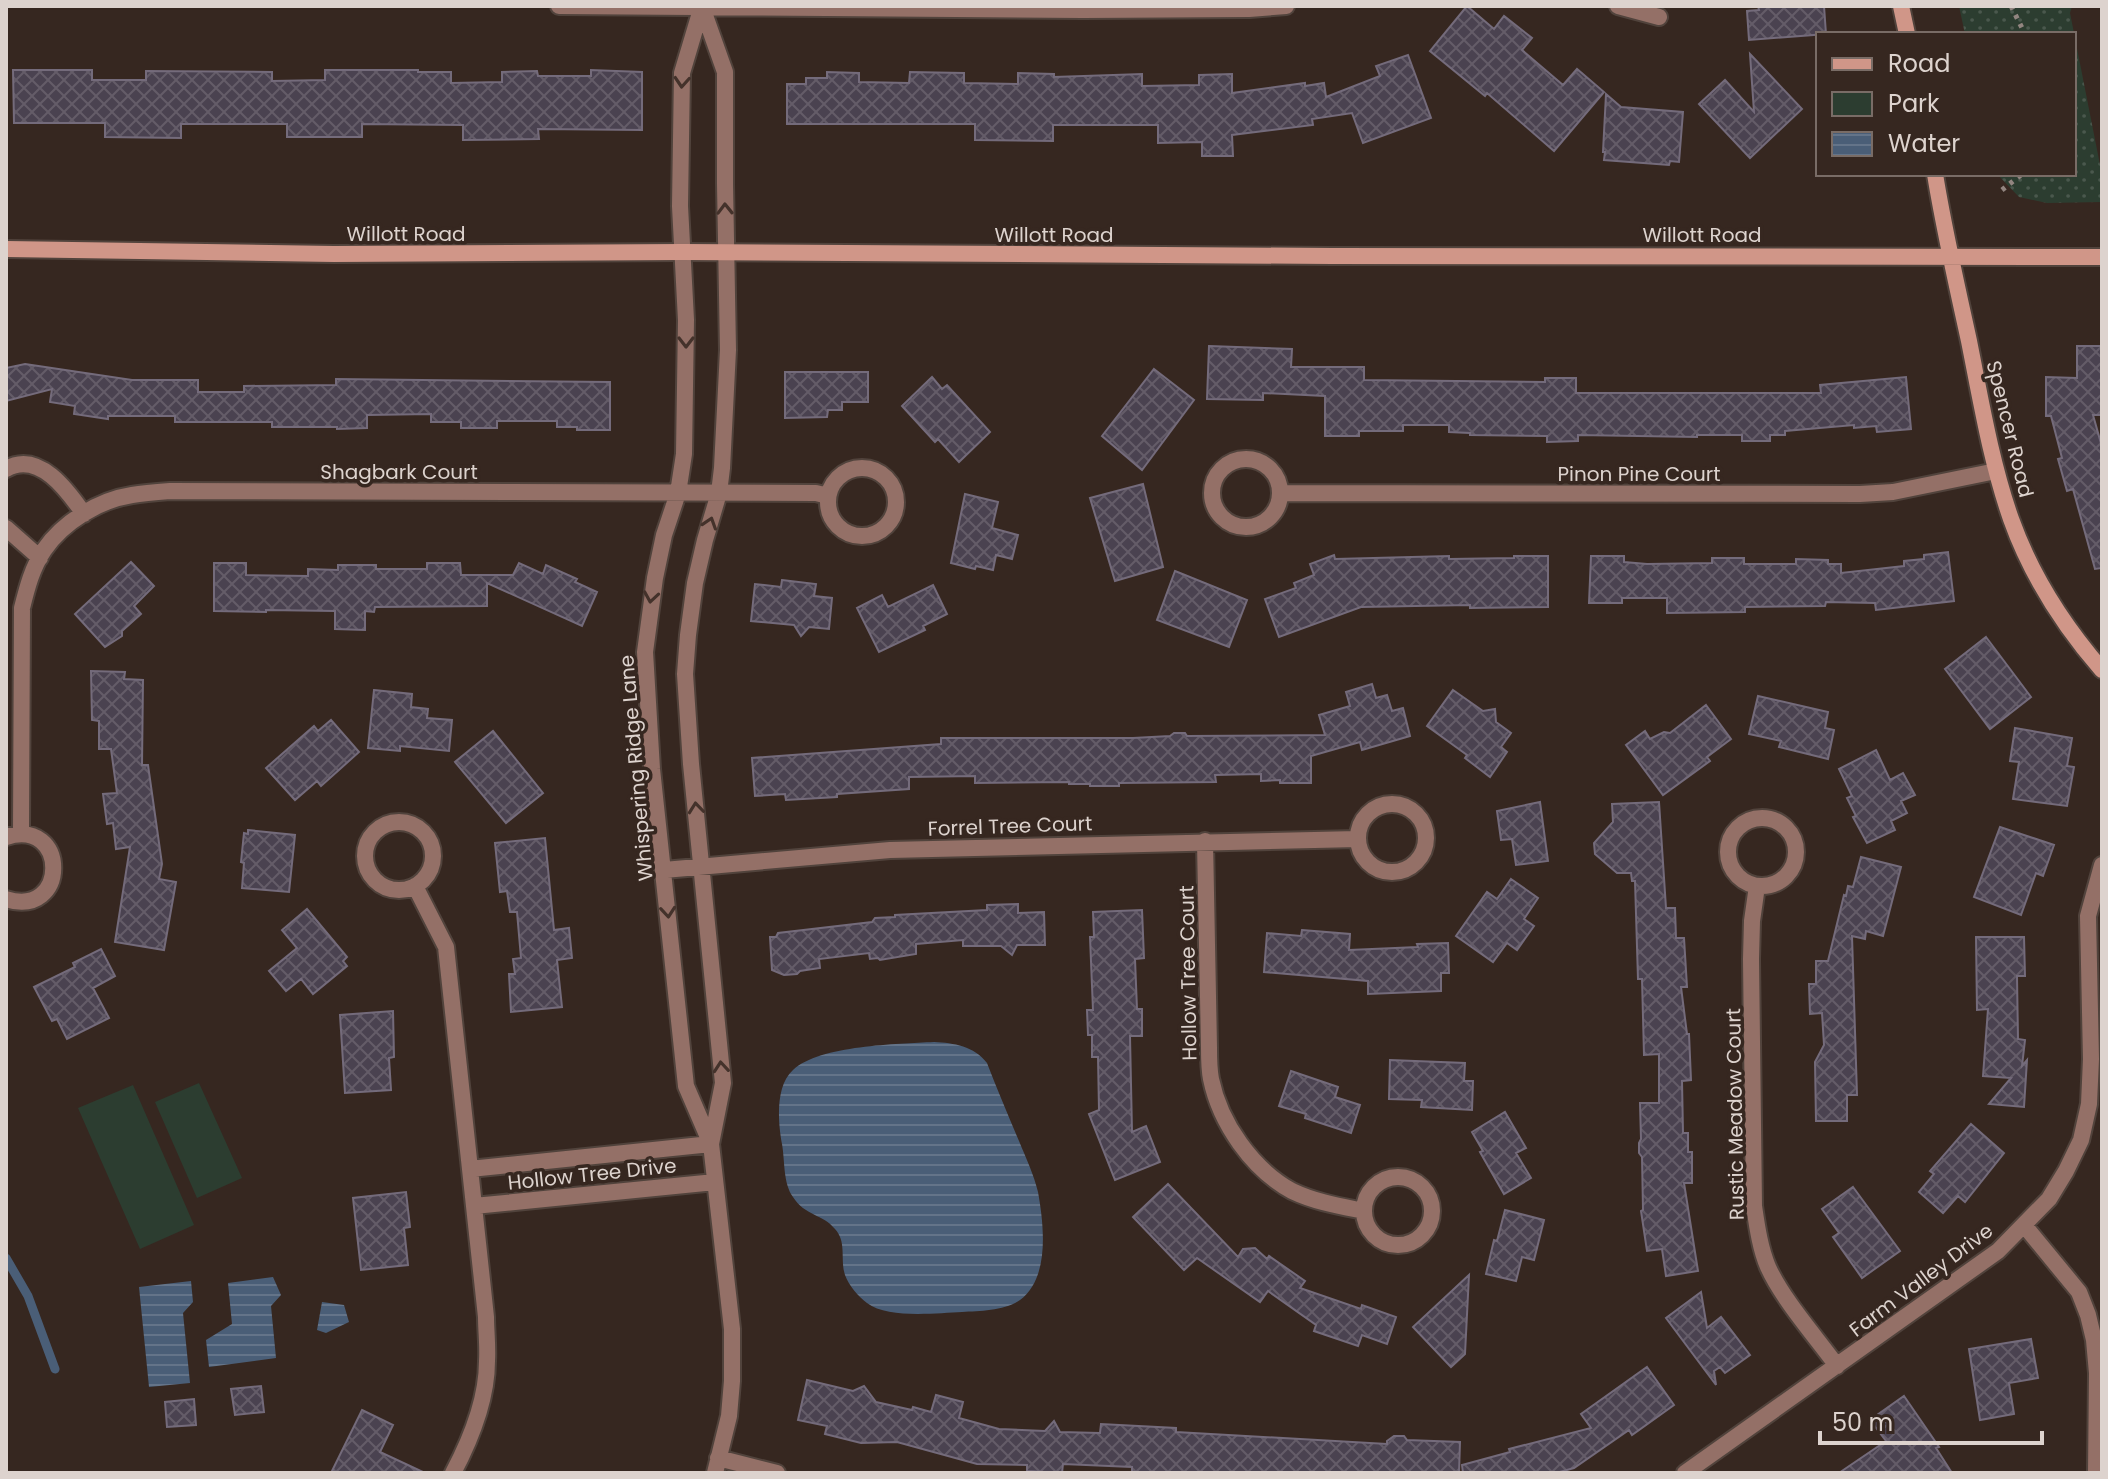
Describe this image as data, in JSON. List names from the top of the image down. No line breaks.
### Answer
{"streets":{"main road":["Willott Road","Spencer Road"],"street":["Shagbark Court","Pinon Pine Court","Whispering Ridge Lane","Forrel Tree Court","Hollow Tree Court","Rustic Meadow Court","Hollow Tree Drive","Farm Valley Drive"]},"crossings":[["Willott Road","Spencer Road"],["Willott Road","Whispering Ridge Lane"],["Spencer Road","Pinon Pine Court"],["Shagbark Court","Whispering Ridge Lane"],["Whispering Ridge Lane","Forrel Tree Court"],["Whispering Ridge Lane","Hollow Tree Drive"],["Forrel Tree Court","Hollow Tree Court"],["Rustic Meadow Court","Farm Valley Drive"]],"legend":["Road","Park","Water"],"scale_bar":"50 m"}
